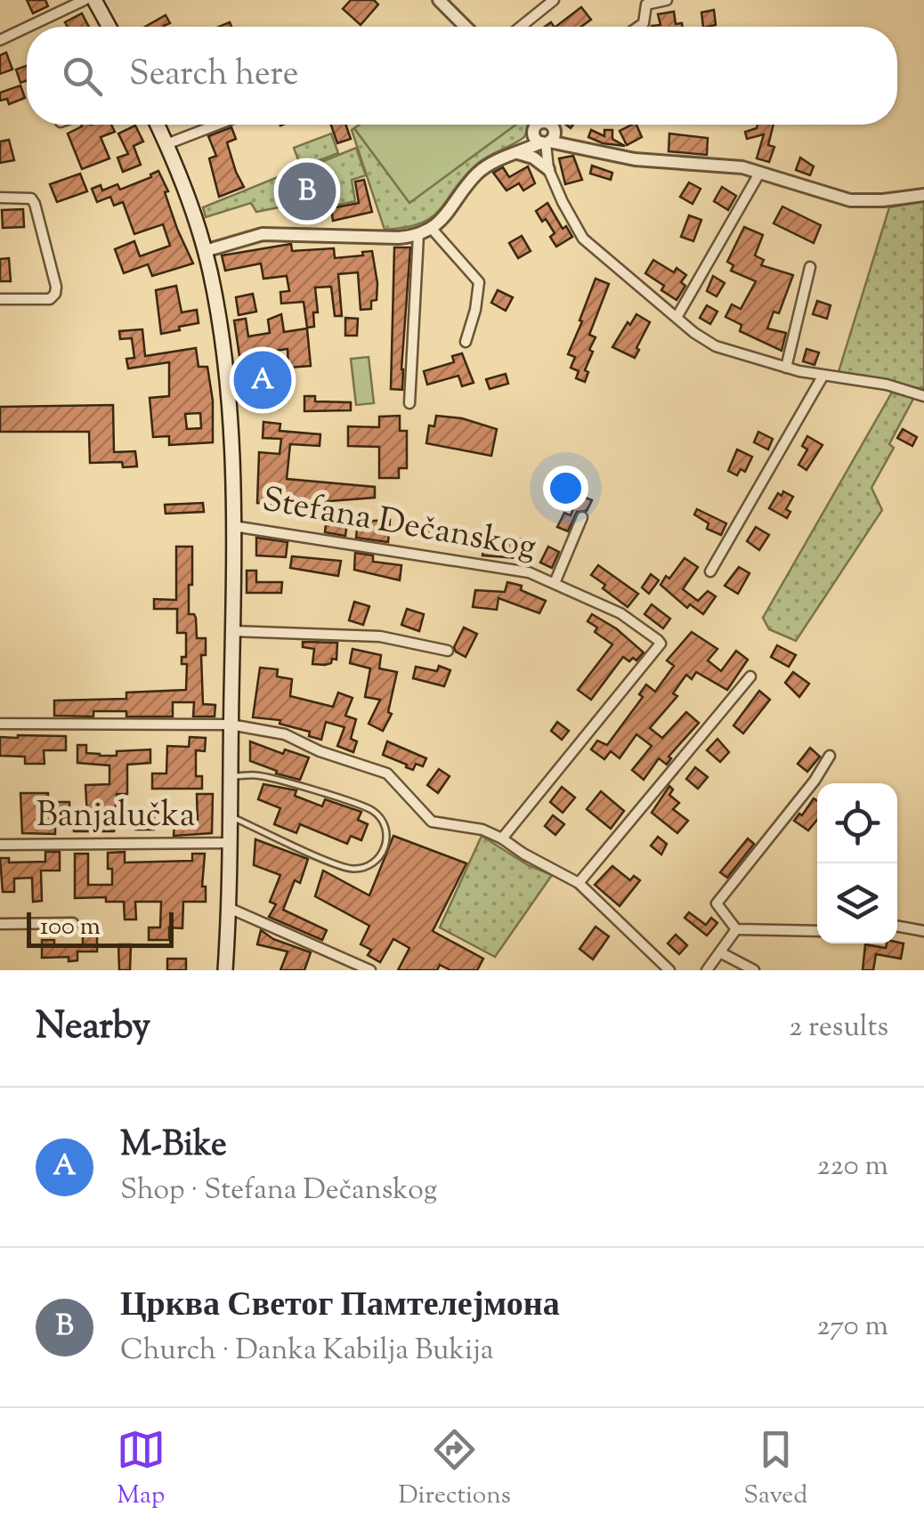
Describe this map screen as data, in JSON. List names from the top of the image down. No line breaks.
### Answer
{"streets":{"main road":["Stefana Dečanskog"],"street":["Banjalučka"]},"crossings":[["Stefana Dečanskog","Banjalučka"]],"scale_bar":"100 m","page":{"search":"Search here","pins":["B","A"],"scale":"100 m","heading":["Nearby","2 results"],"list":[{"mark":"A","name":"M-Bike","note":"Shop · Stefana Dečanskog","value":"220 m"},{"mark":"B","name":"Црква Светог Памтелејмона","note":"Church · Danka Kabilja Bukija","value":"270 m"}],"nav":["Map","Directions","Saved"]}}
